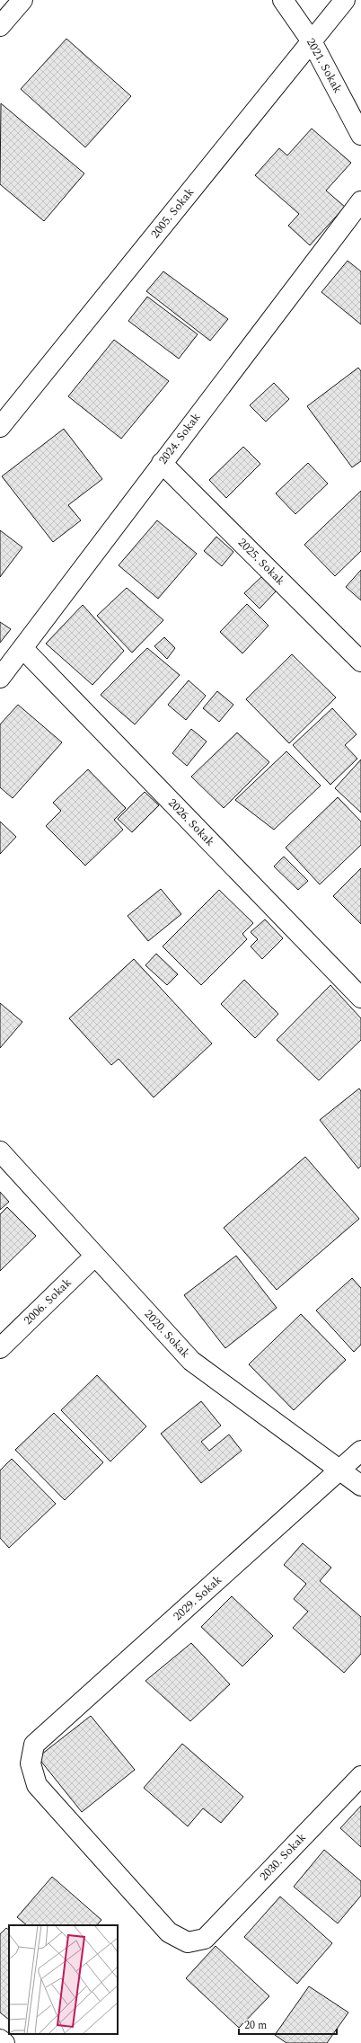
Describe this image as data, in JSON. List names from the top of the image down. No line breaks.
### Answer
{"streets":{"street":["2021. Sokak","2005. Sokak","2024. Sokak","2025. Sokak","2026. Sokak","2006. Sokak","2020. Sokak","2029. Sokak","2030. Sokak"]},"crossings":[["2021. Sokak","2005. Sokak"],["2024. Sokak","2025. Sokak"],["2024. Sokak","2026. Sokak"],["2006. Sokak","2020. Sokak"],["2020. Sokak","2029. Sokak"],["2029. Sokak","2030. Sokak"]],"scale_bar":"20 m"}
